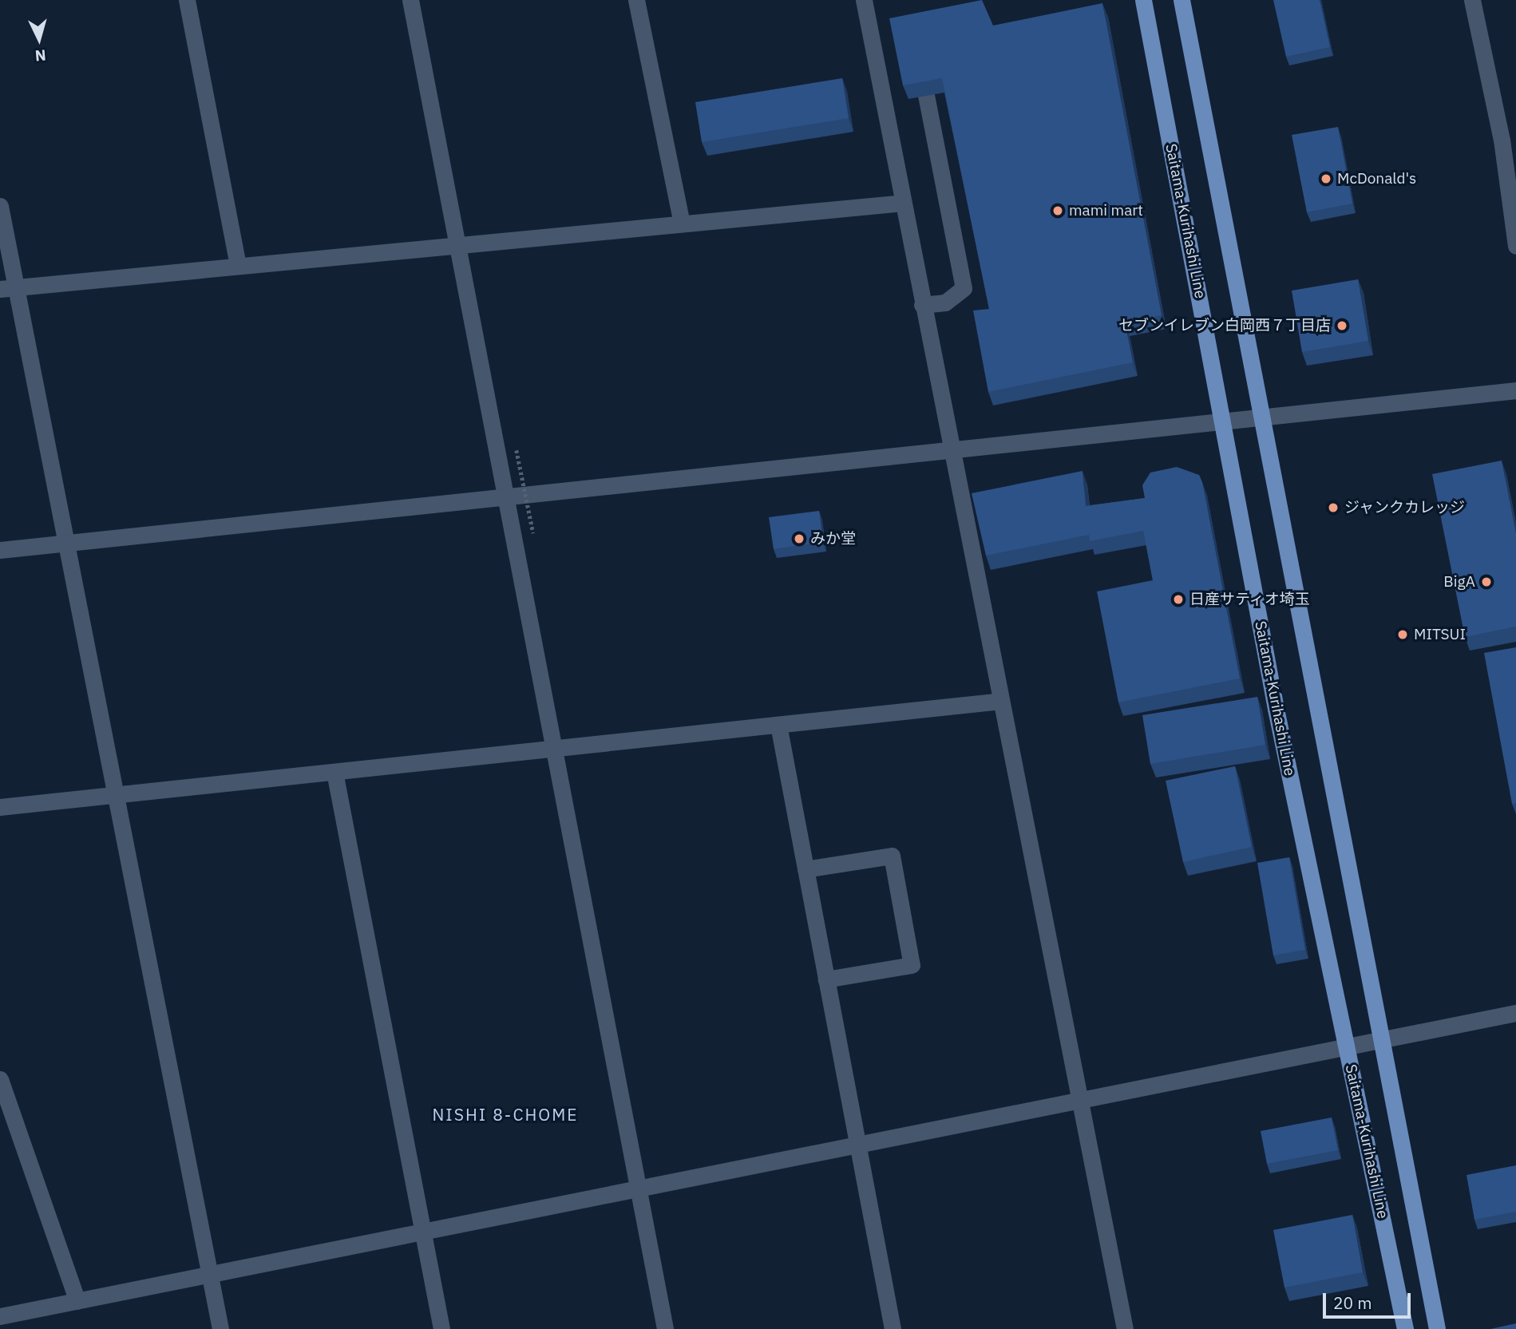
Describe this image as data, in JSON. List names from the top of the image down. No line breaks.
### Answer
{"streets":{"main road":["Saitama-Kurihashi Line"]},"districts":["NISHI 8-CHOME"],"places":["McDonald's","mami mart","セブンイレブン白岡西７丁目店","ジャンクカレッジ","みか堂","BigA","日産サティオ埼玉","MITSUI"],"scale_bar":"20 m","north":"bottom"}
